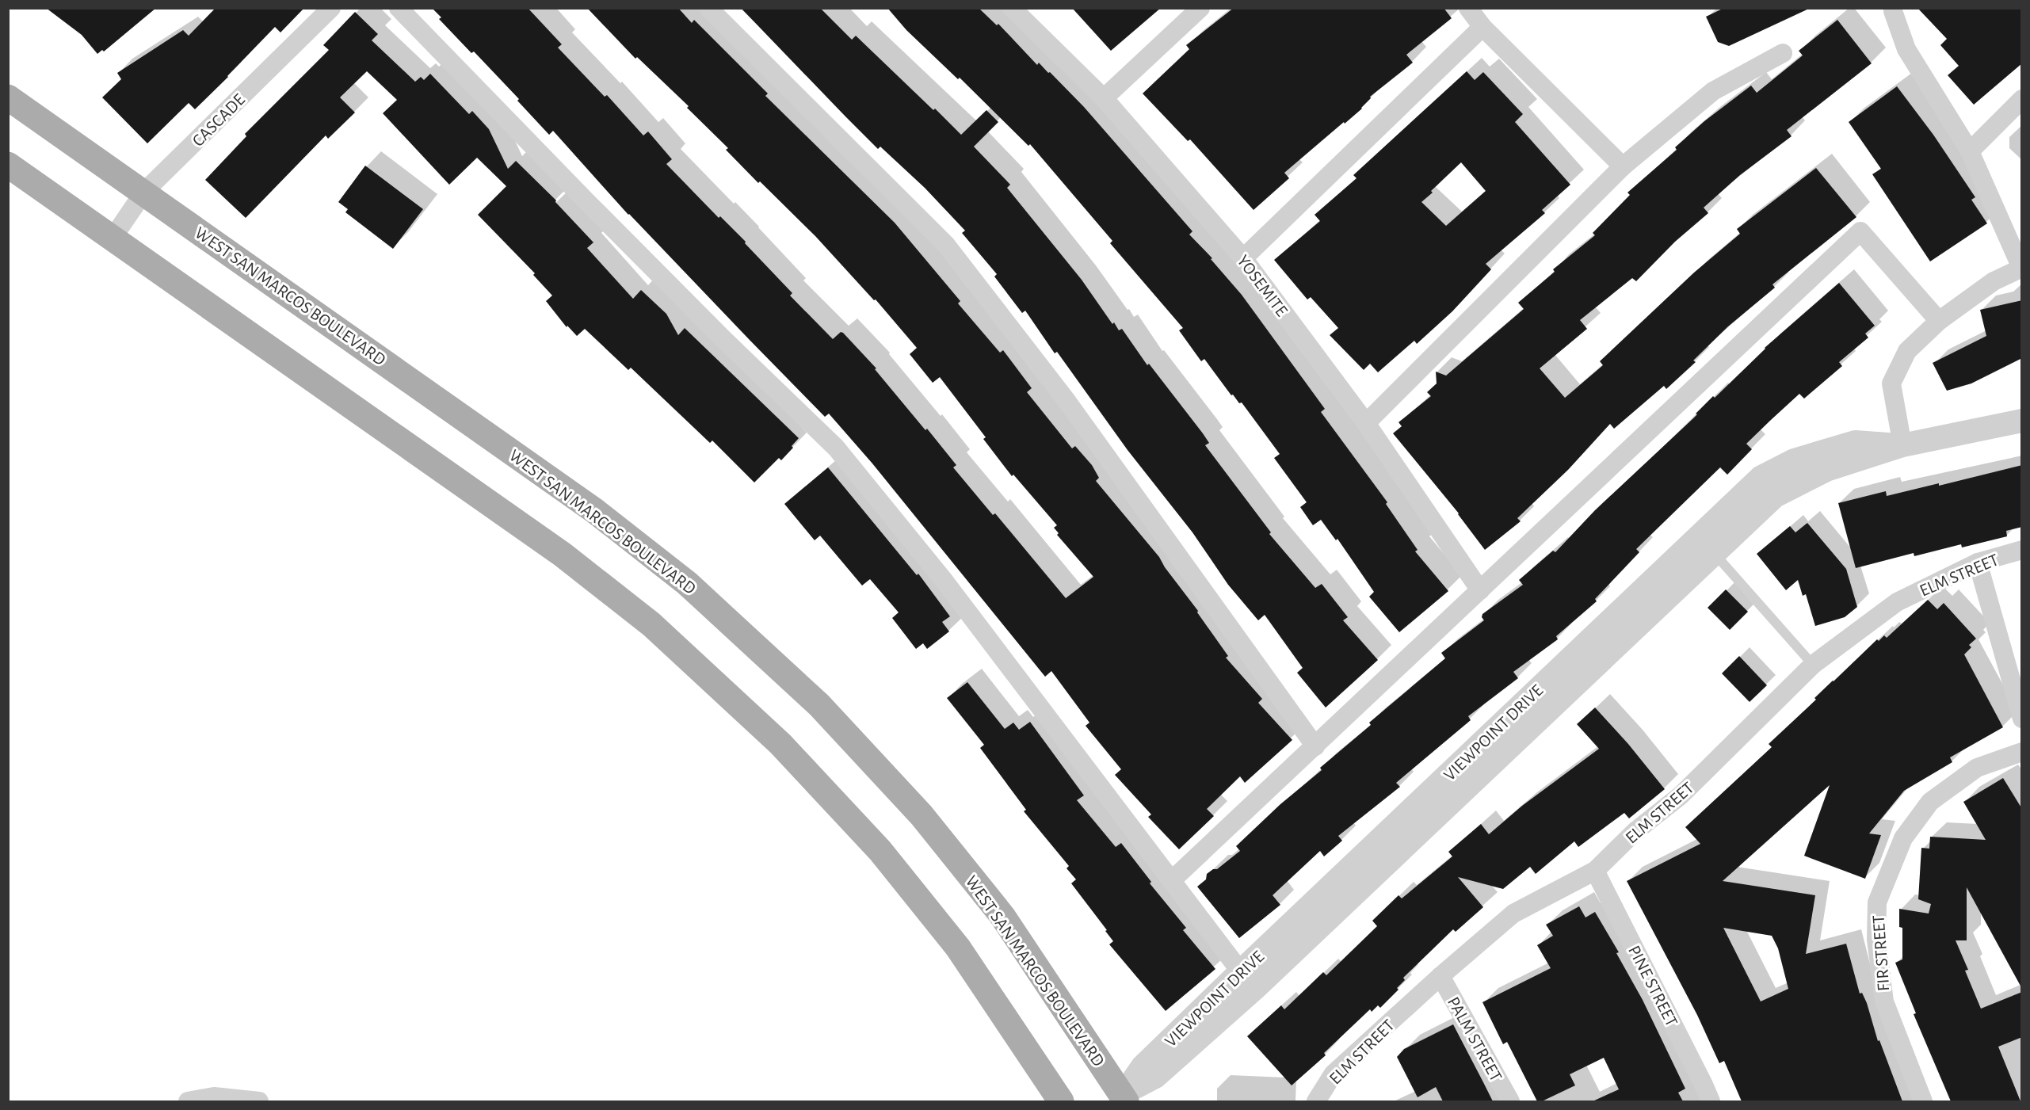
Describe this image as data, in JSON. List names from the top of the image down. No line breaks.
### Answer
{"streets":{"main road":["WEST SAN MARCOS BOULEVARD"],"street":["CASCADE","YOSEMITE","ELM STREET","VIEWPOINT DRIVE","FIR STREET","PINE STREET","PALM STREET"]},"crossings":[["CASCADE","WEST SAN MARCOS BOULEVARD"],["WEST SAN MARCOS BOULEVARD","VIEWPOINT DRIVE"],["ELM STREET","PINE STREET"],["ELM STREET","PALM STREET"]]}
